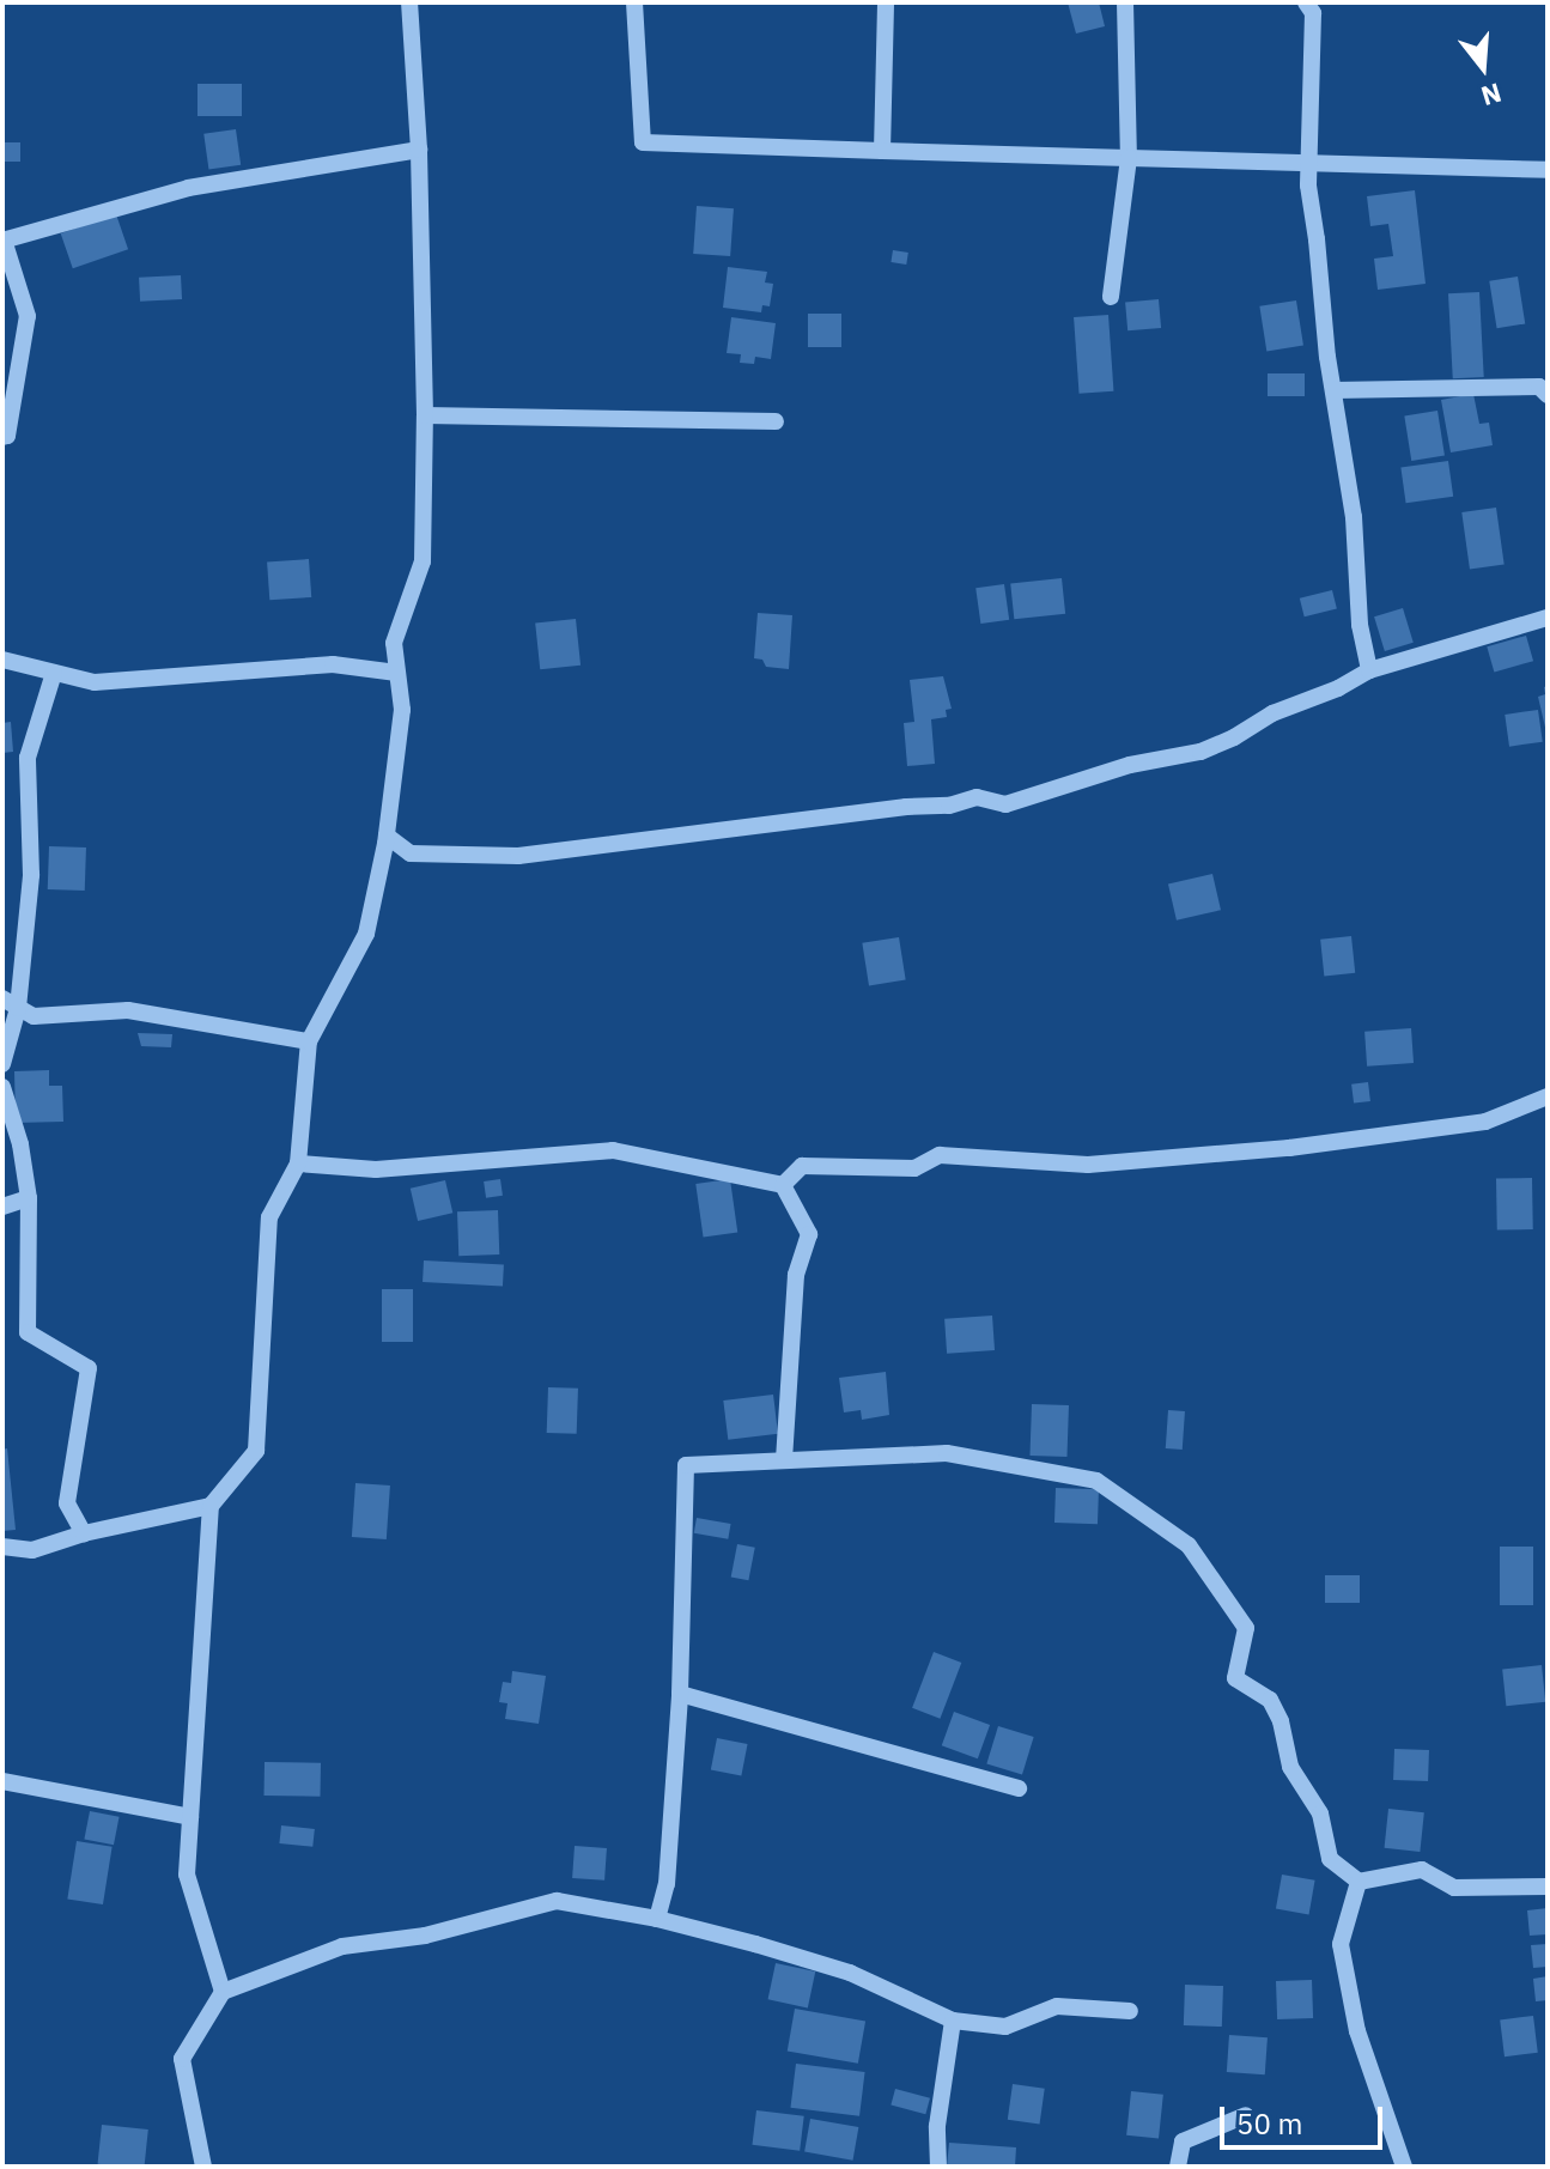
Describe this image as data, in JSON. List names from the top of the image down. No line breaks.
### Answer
{"scale_bar":"50 m","north":"bottom"}
